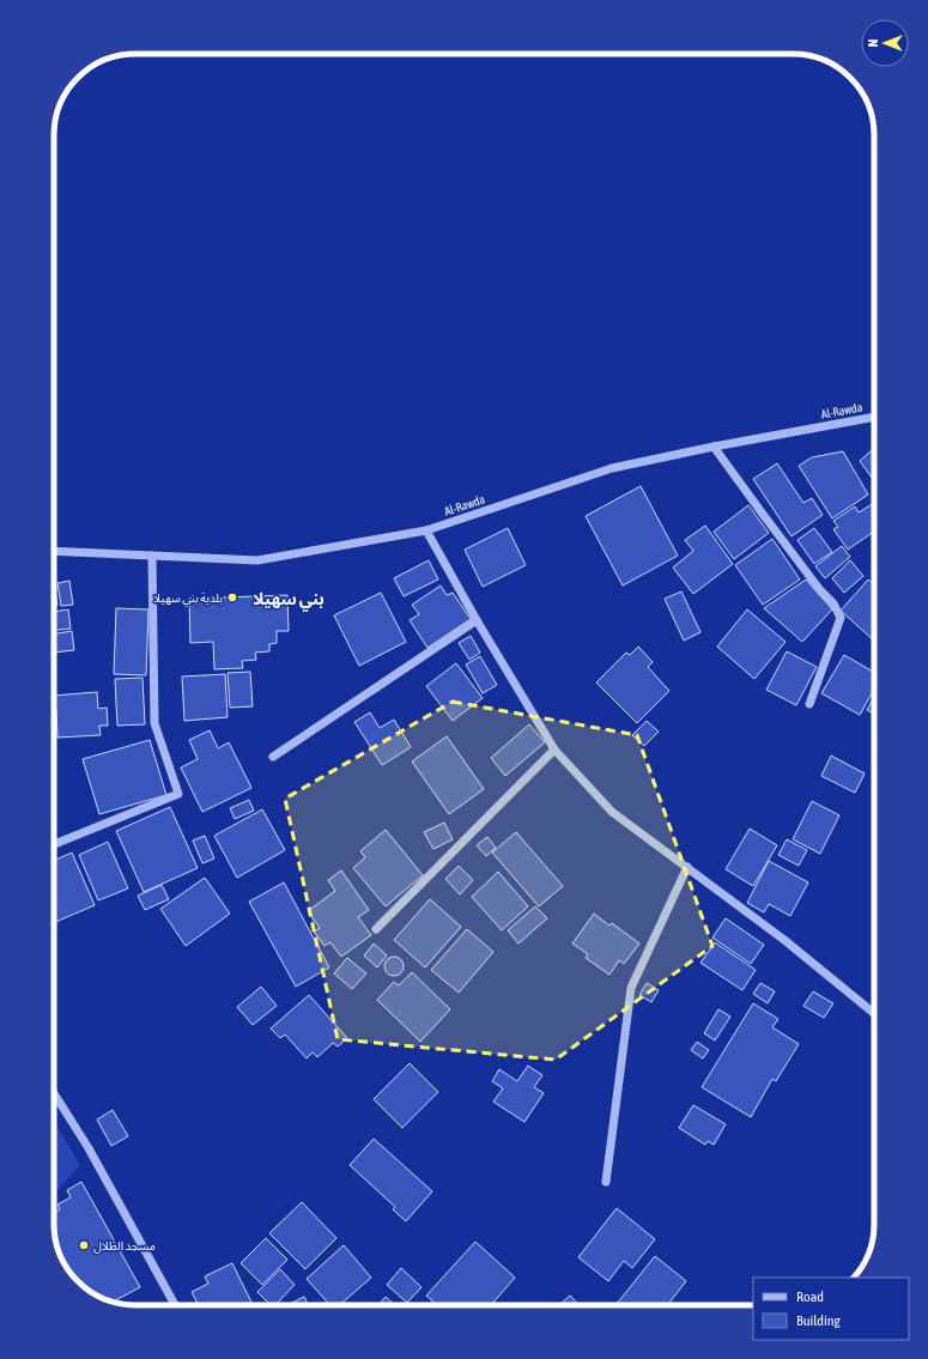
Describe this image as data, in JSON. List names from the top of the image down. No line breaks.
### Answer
{"streets":{"street":["Al-Rawda"]},"districts":["بني سهيلا"],"places":["بلدية بني سهيلا","مسجد الظلال"],"legend":["Road","Building"],"north":"left"}
